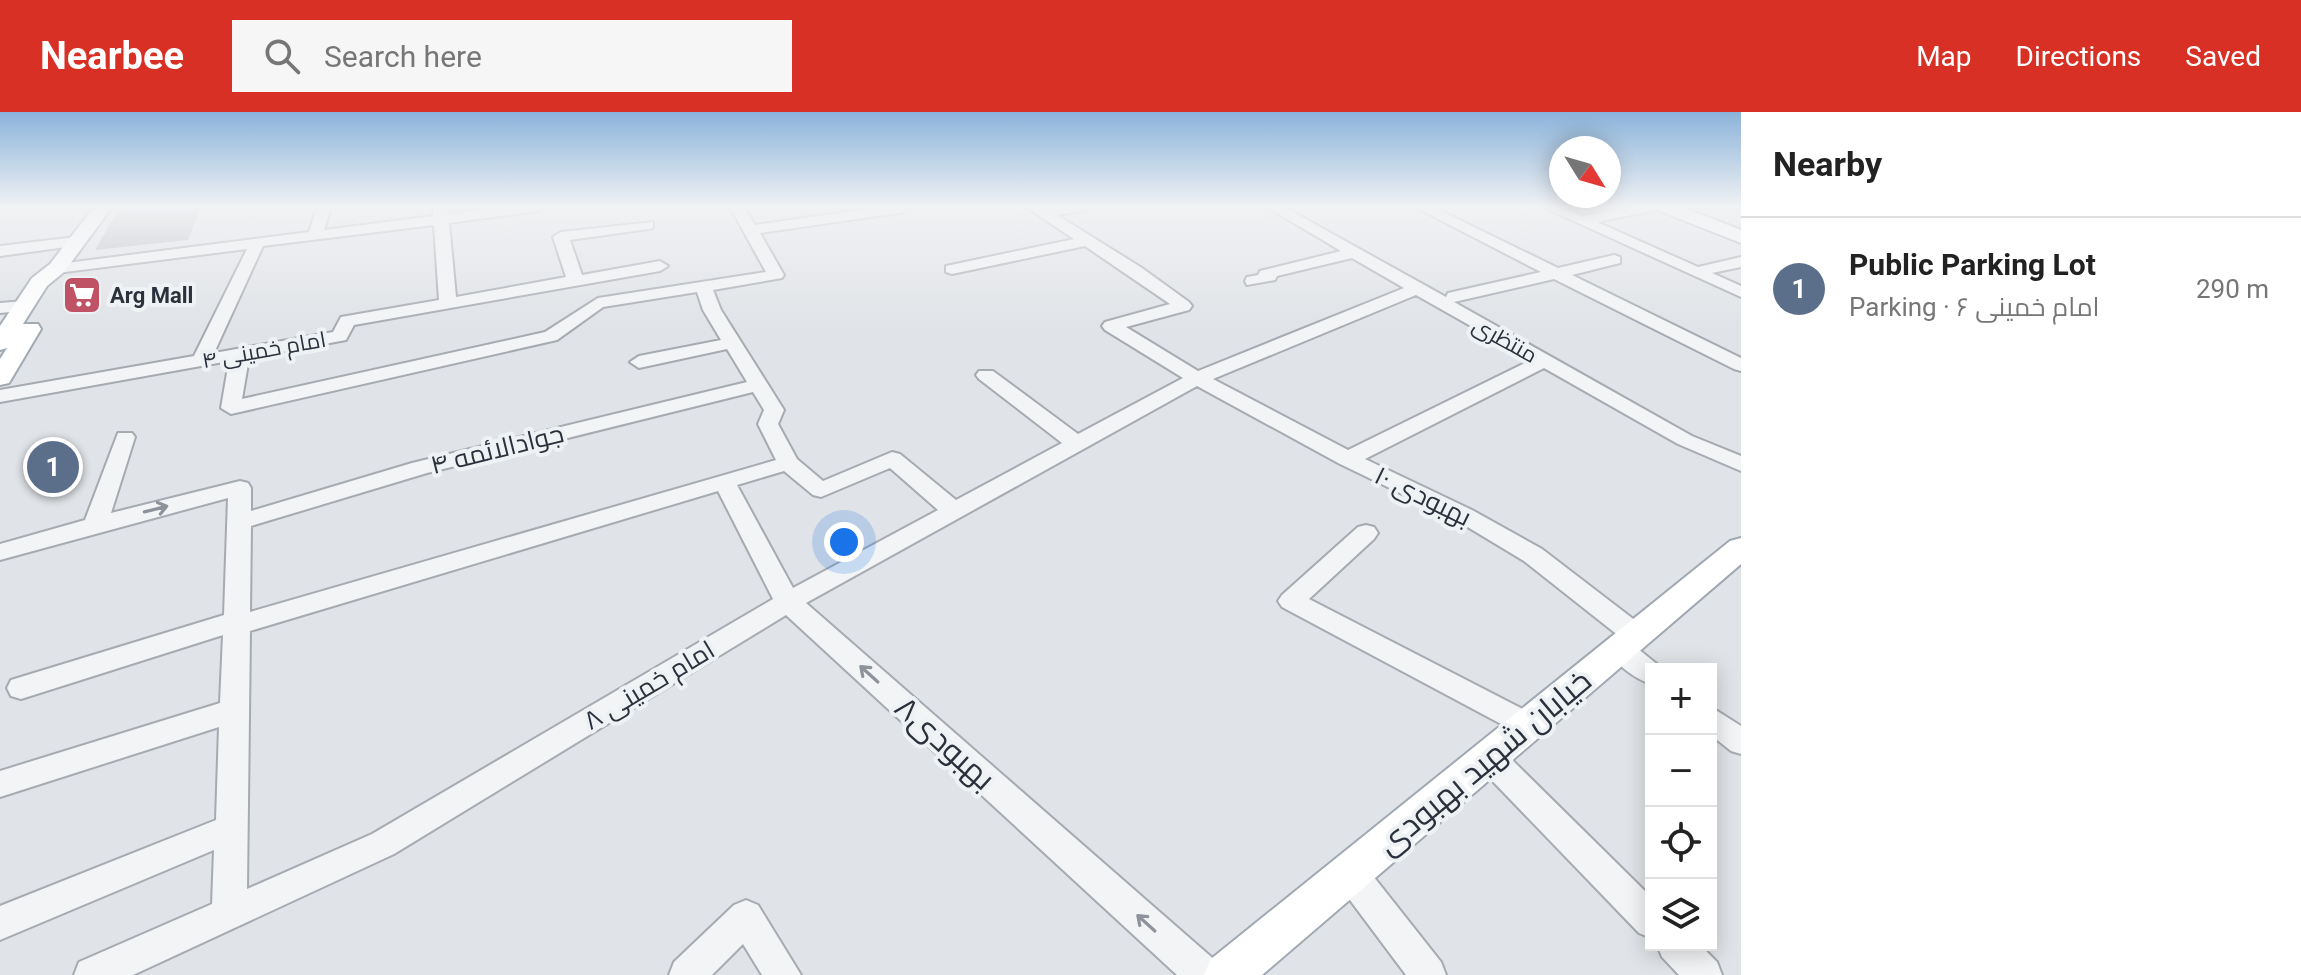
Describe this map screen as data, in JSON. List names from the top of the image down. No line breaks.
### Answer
{"streets":{"main road":["خیابان شهید بهبودی"],"street":["منتظری","امام خمینی ۴","جوادالائمه ۴","بهبودی ۱۰","امام خمینی ۸","بهبودی۸"]},"crossings":[["منتظری","امام خمینی ۸"],["بهبودی ۱۰","امام خمینی ۸"],["بهبودی ۱۰","خیابان شهید بهبودی"],["امام خمینی ۸","بهبودی۸"]],"one_way":["بهبودی۸"],"places":{"supermarket":["Arg Mall"]},"north":"bottom right","page":{"header":"Nearbee","search":"Search here","nav":["Map","Directions","Saved"],"heading":"Nearby","list":[{"mark":"1","name":"Public Parking Lot","note":"Parking · امام خمینی ۶","value":"290 m"}],"pins":"1","map_buttons":["+","−"]}}
